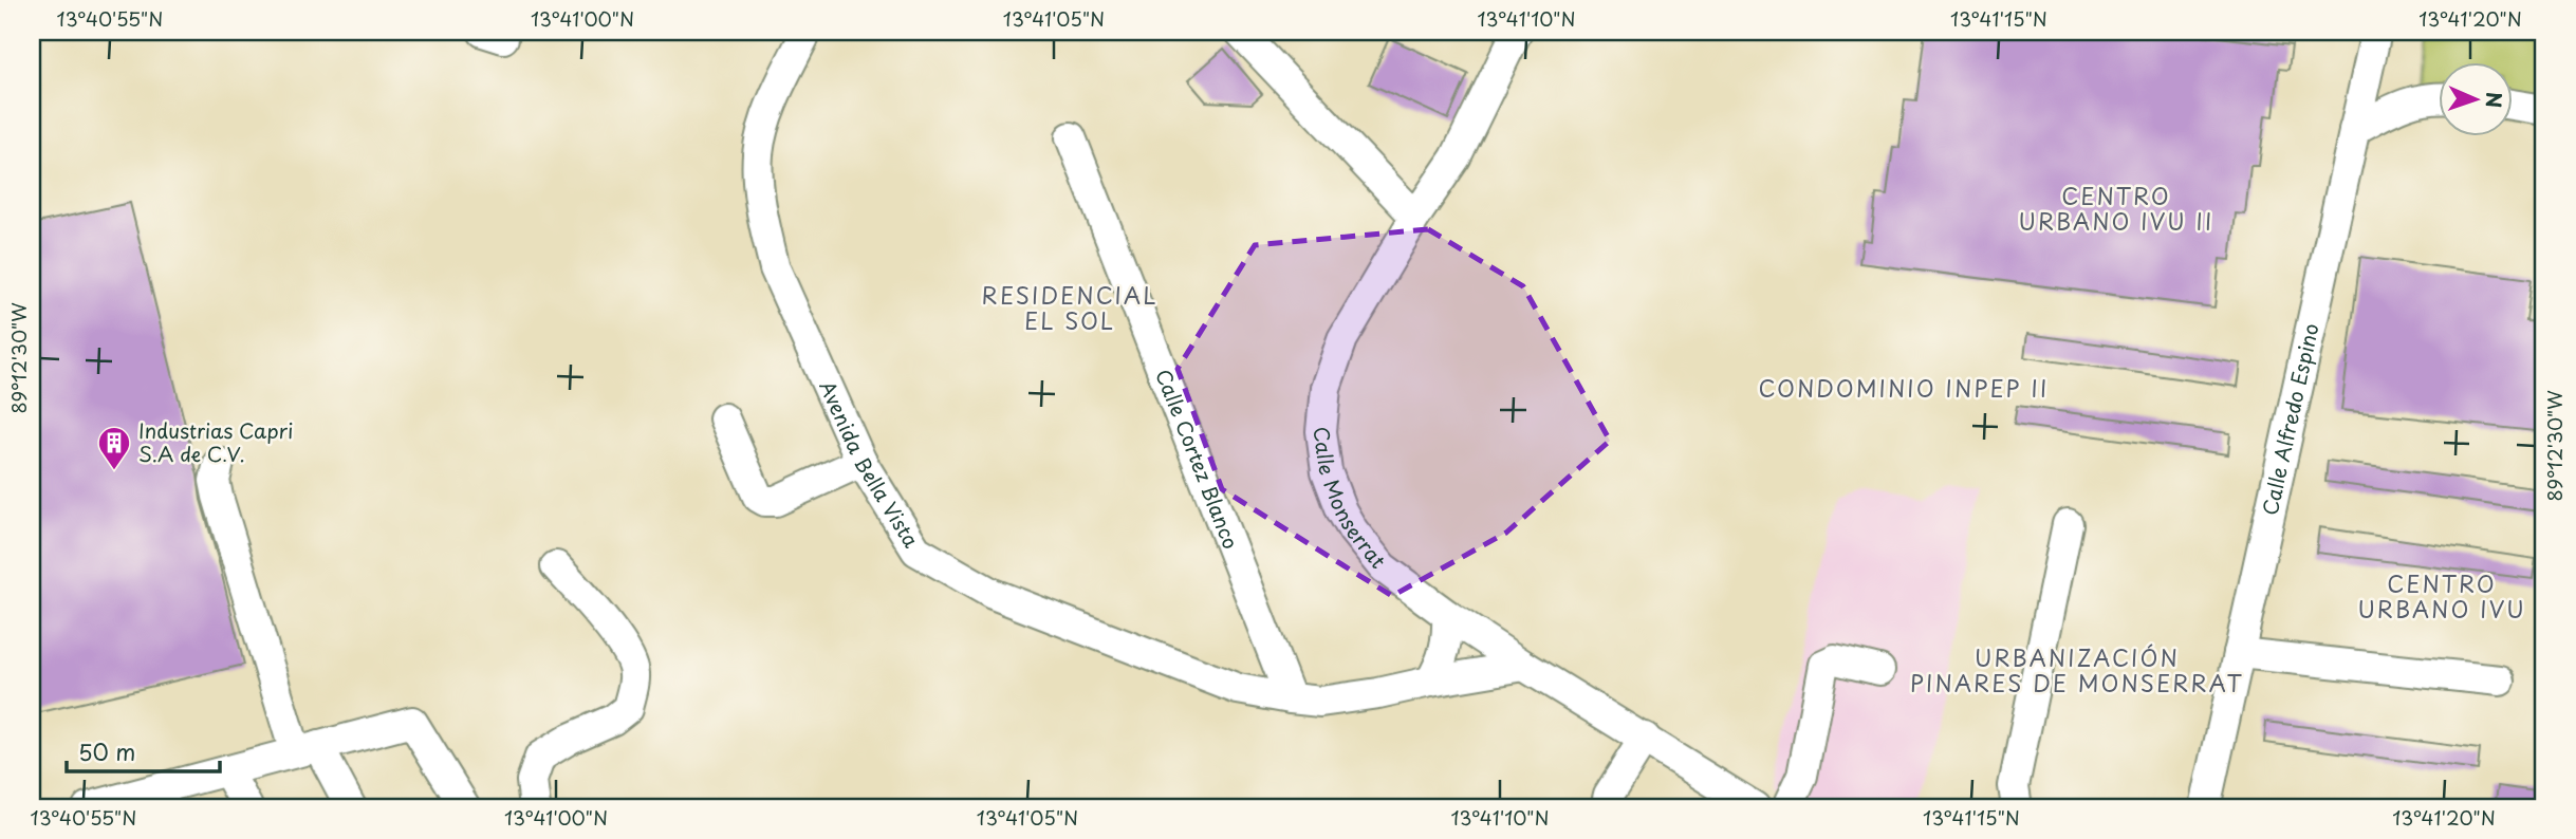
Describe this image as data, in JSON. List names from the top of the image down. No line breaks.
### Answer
{"streets":{"street":["Calle Alfredo Espino","Calle Cortez Blanco","Avenida Bella Vista","Calle Monserrat"]},"crossings":[["Calle Cortez Blanco","Avenida Bella Vista"],["Avenida Bella Vista","Calle Monserrat"]],"districts":["CENTRO URBANO IVU II","RESIDENCIAL EL SOL","CONDOMINIO INPEP II","CENTRO URBANO IVU","URBANIZACIÓN PINARES DE MONSERRAT"],"places":{"building":["Industrias Capri S.A de C.V."]},"scale_bar":"50 m","north":"right","coordinates":["13°40'55\"N","13°41'00\"N","13°41'05\"N","13°41'10\"N","13°41'15\"N","13°41'20\"N","89°12'30\"W"]}
